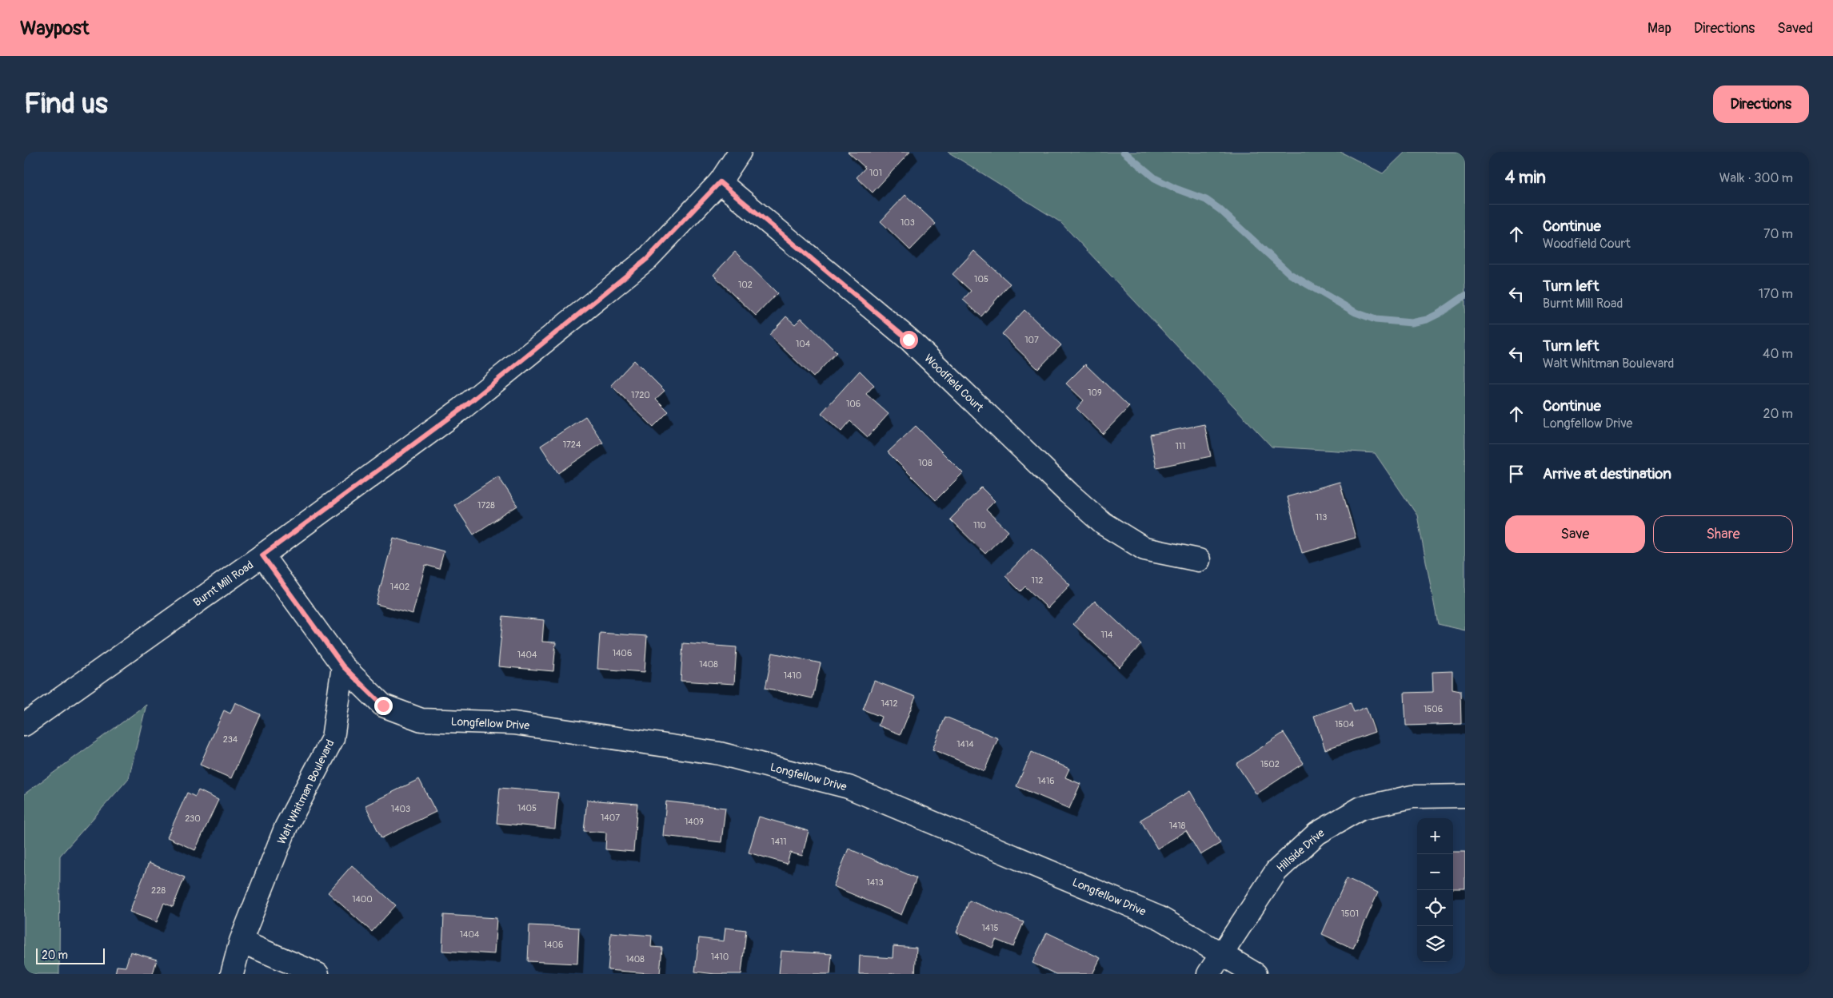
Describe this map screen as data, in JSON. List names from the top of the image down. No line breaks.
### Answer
{"streets":{"street":["Woodfield Court","Burnt Mill Road","Longfellow Drive","Walt Whitman Boulevard","Hillside Drive"]},"crossings":[["Woodfield Court","Burnt Mill Road"],["Longfellow Drive","Walt Whitman Boulevard"],["Longfellow Drive","Hillside Drive"]],"house_numbers":["101","103","105","102","107","104","109","1720","106","1724","111","108","1728","113","110","112","1402","114","1406","1404","1408","1410","1412","1506","1504","234","1414","1502","1416","1405","1403","1407","230","1409","1418","1411","1413","228","1400","1501","1415","1404","1406","1410","1408"],"scale_bar":"20 m","page":{"header":"Waypost","nav":["Map","Directions","Saved"],"buttons":["Directions",["Save","Share"]],"title":"Find us","heading":["4 min","Walk · 300 m"],"list":[["Continue","Woodfield Court","70 m"],["Turn left","Burnt Mill Road","170 m"],["Turn left","Walt Whitman Boulevard","40 m"],["Continue","Longfellow Drive","20 m"],"Arrive at destination"],"map_buttons":["+","−"],"scale":"20 m"}}
